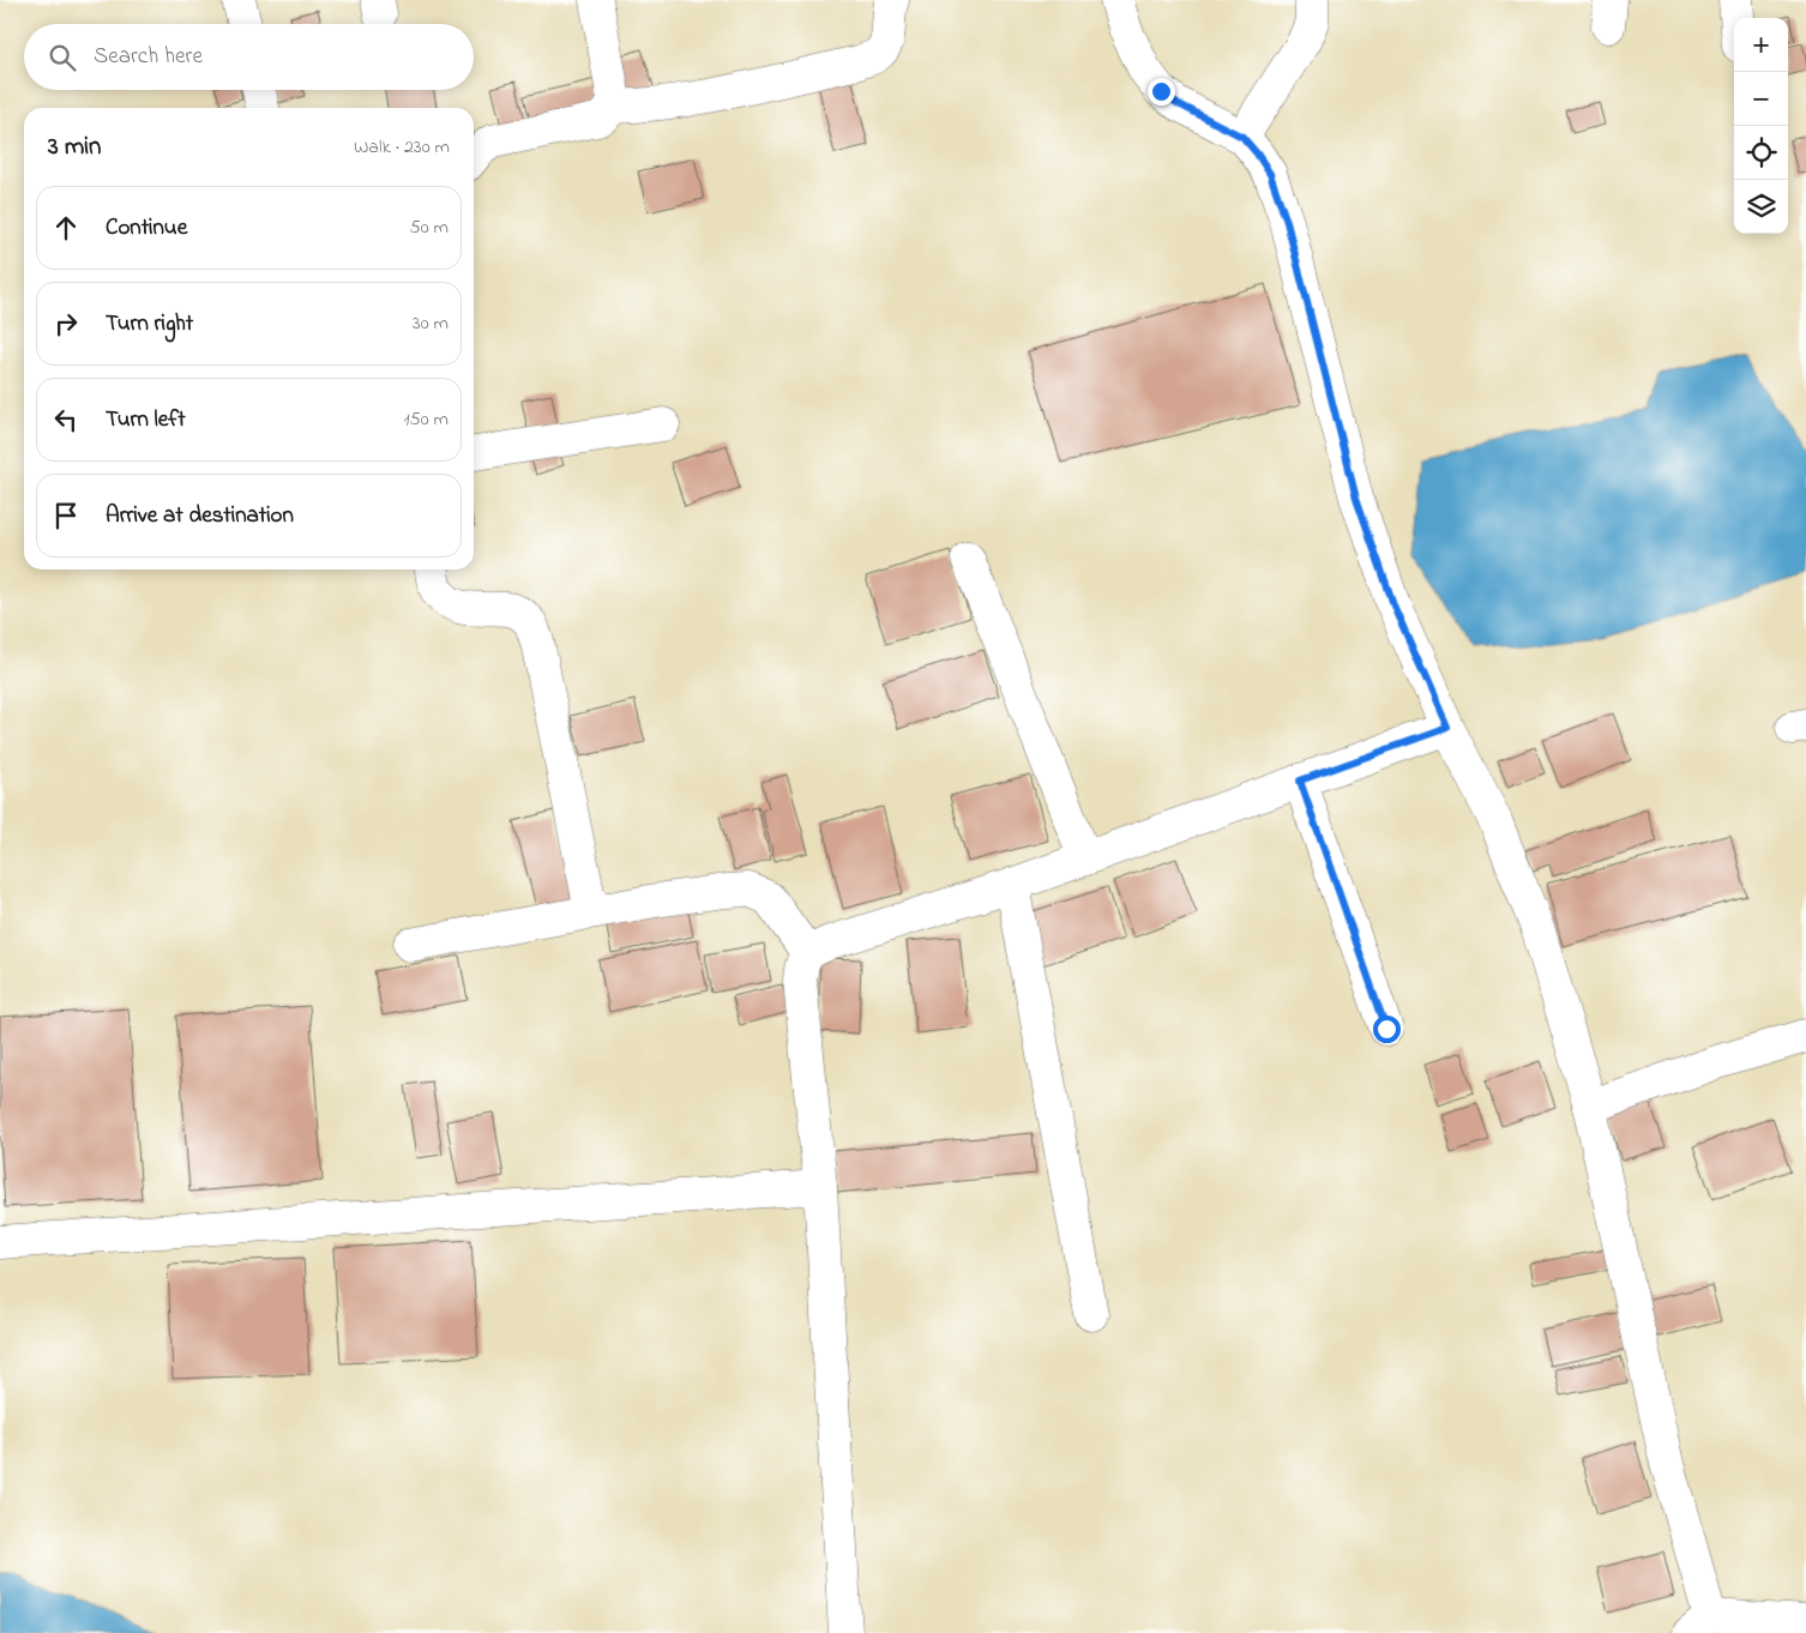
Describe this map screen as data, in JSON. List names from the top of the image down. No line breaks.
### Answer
{"page":{"map_buttons":["+","−"],"search":"Search here","heading":["3 min","Walk · 230 m"],"list":[["Continue","50 m"],["Turn right","30 m"],["Turn left","150 m"],"Arrive at destination"]}}
